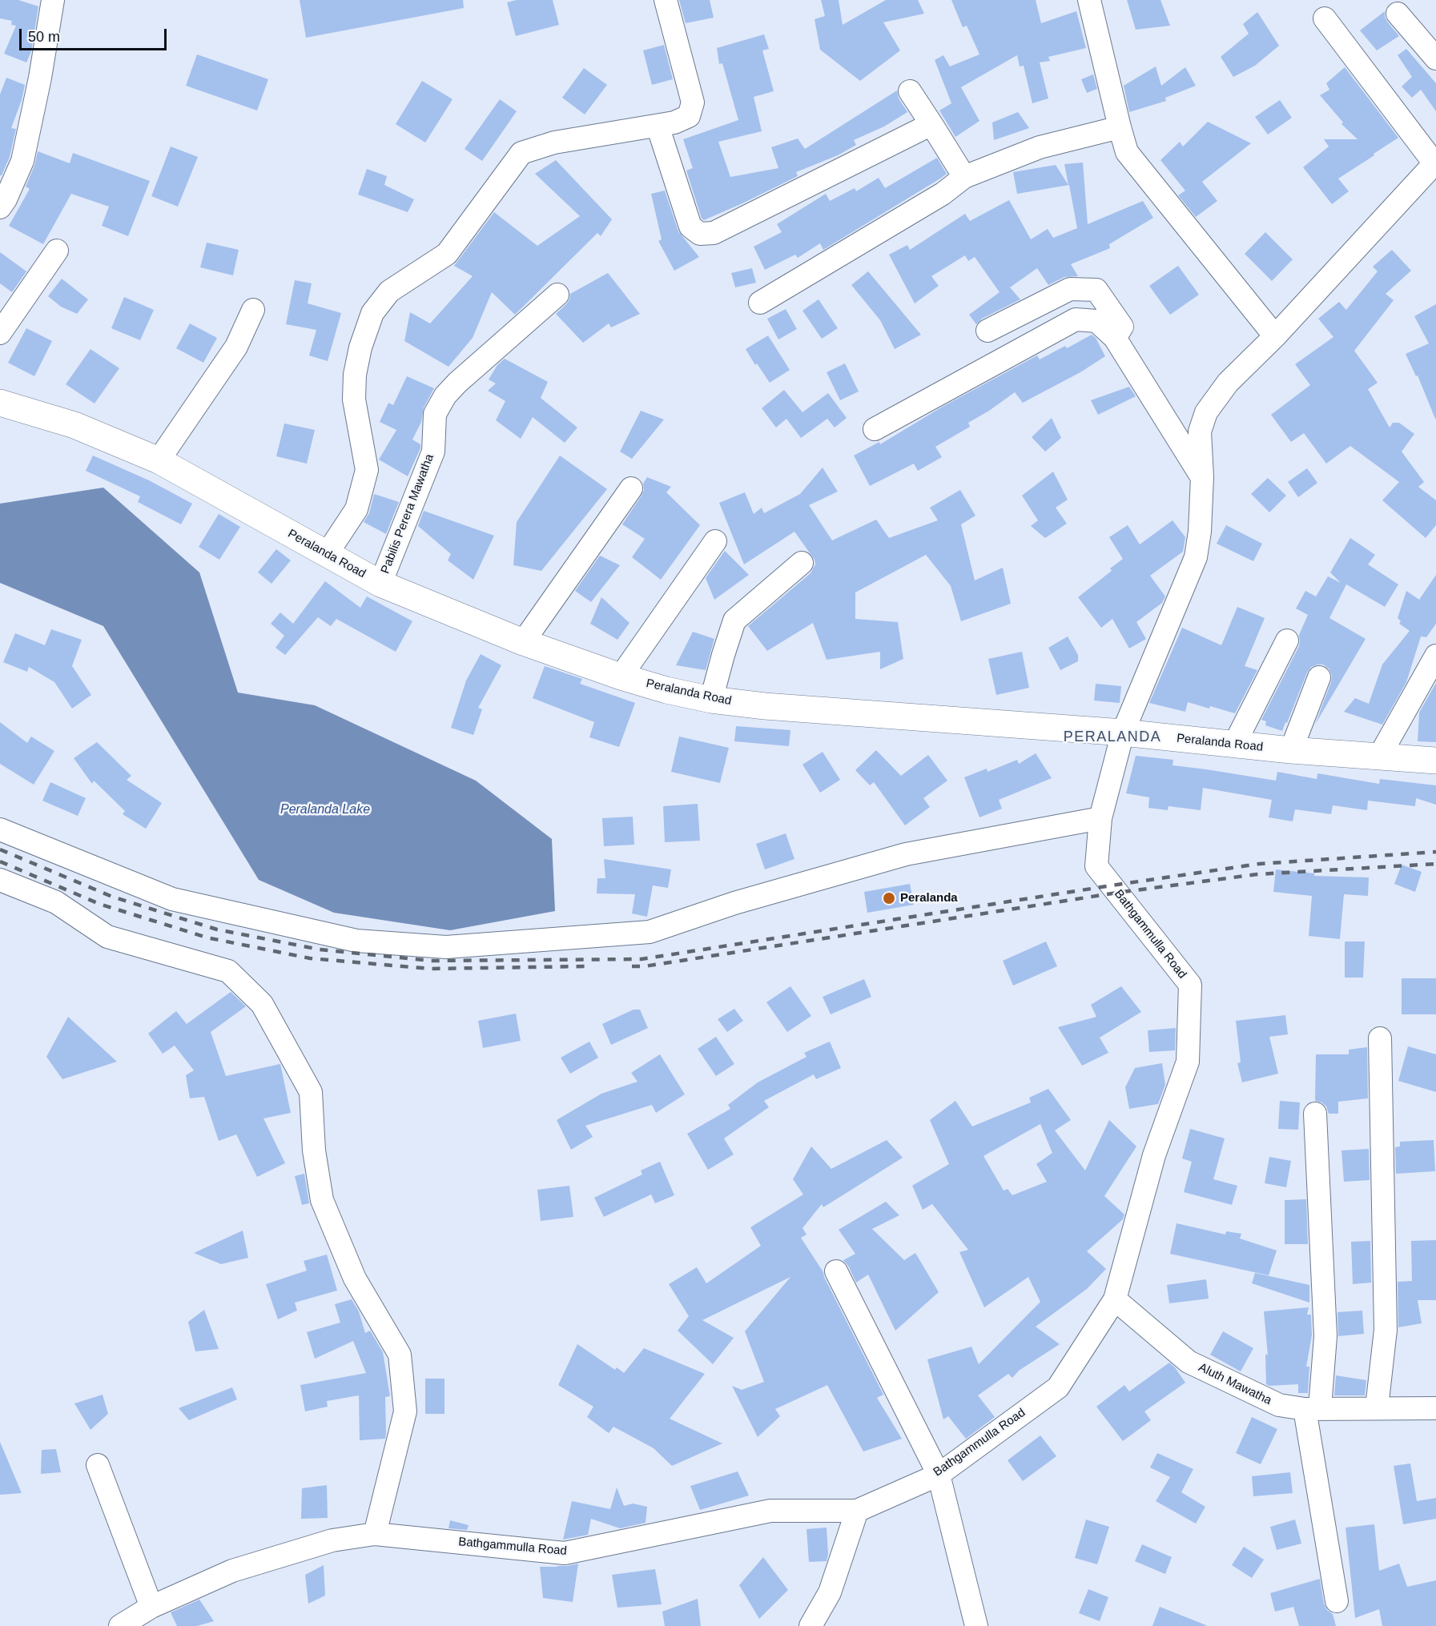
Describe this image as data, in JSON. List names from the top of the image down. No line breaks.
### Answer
{"streets":{"main road":["Peralanda Road"],"street":["Pabilis Perera Mawatha","Bathgammulla Road","Aluth Mawatha"]},"crossings":[["Pabilis Perera Mawatha","Peralanda Road"],["Peralanda Road","Bathgammulla Road"],["Bathgammulla Road","Aluth Mawatha"]],"districts":["PERALANDA"],"water":["Peralanda Lake"],"places":["Peralanda"],"scale_bar":"50 m"}
